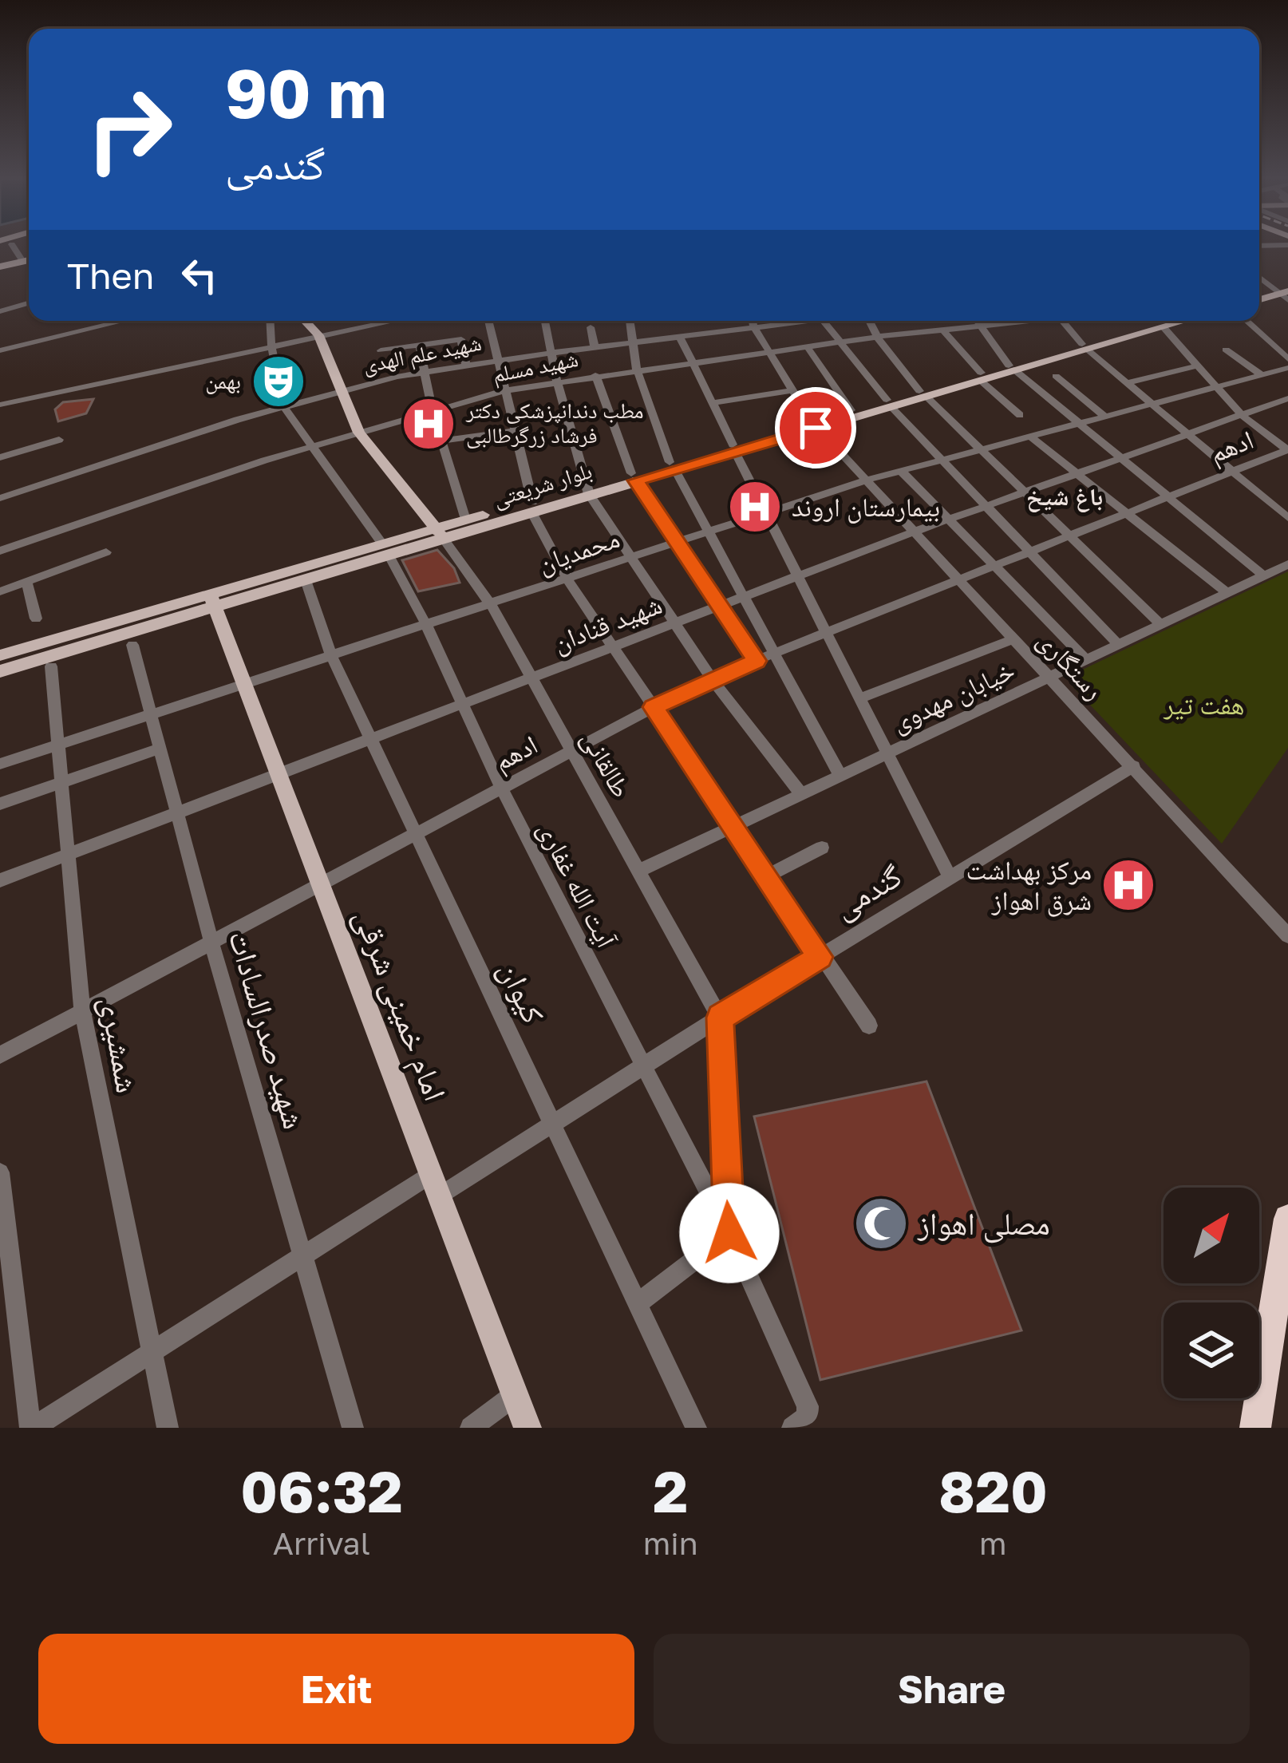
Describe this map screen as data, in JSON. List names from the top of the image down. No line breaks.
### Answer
{"streets":{"main road":["بلوار شریعتی","طالقانی","امام خمینی شرقی"],"street":["شهید علم الهدی","شهید مسلم","ادهم","محمدیان","شهید قنادان","رستگاری","خیابان مهدوی","آیت الله غفاری","گندمی","کیوان","شهید صدرالسادات","شمشیری"]},"crossings":[["شهید علم الهدی","رستگاری"],["شهید علم الهدی","طالقانی"],["شهید علم الهدی","آیت الله غفاری"],["شهید مسلم","رستگاری"],["شهید مسلم","طالقانی"],["شهید مسلم","آیت الله غفاری"],["ادهم","رستگاری"],["ادهم","طالقانی"],["ادهم","آیت الله غفاری"],["ادهم","کیوان"],["ادهم","امام خمینی شرقی"],["ادهم","شهید صدرالسادات"],["ادهم","شمشیری"],["بلوار شریعتی","رستگاری"],["بلوار شریعتی","طالقانی"],["بلوار شریعتی","آیت الله غفاری"],["بلوار شریعتی","کیوان"],["بلوار شریعتی","امام خمینی شرقی"],["محمدیان","رستگاری"],["محمدیان","طالقانی"],["محمدیان","آیت الله غفاری"],["محمدیان","کیوان"],["محمدیان","امام خمینی شرقی"],["محمدیان","شهید صدرالسادات"],["محمدیان","شمشیری"],["شهید قنادان","رستگاری"],["شهید قنادان","طالقانی"],["شهید قنادان","آیت الله غفاری"],["شهید قنادان","کیوان"],["شهید قنادان","امام خمینی شرقی"],["شهید قنادان","شهید صدرالسادات"],["شهید قنادان","شمشیری"],["رستگاری","خیابان مهدوی"],["رستگاری","گندمی"],["خیابان مهدوی","طالقانی"],["طالقانی","گندمی"],["آیت الله غفاری","گندمی"],["گندمی","کیوان"],["گندمی","امام خمینی شرقی"],["گندمی","شهید صدرالسادات"],["گندمی","شمشیری"]],"districts":["باغ شیخ"],"parks":["هفت تیر"],"places":{"theatre":["بهمن"],"hospital":["مطب دندانپزشکی دکتر فرشاد زرگرطالبی","بیمارستان اروند","مرکز بهداشت شرق اهواز"],"mosque":["مصلی اهواز"]},"north":"top right","page":{"turn":["90 m","گندمی"],"then":"Then","eta":["06:32","Arrival","2","min","820","m"],"buttons":["Exit","Share"]}}
